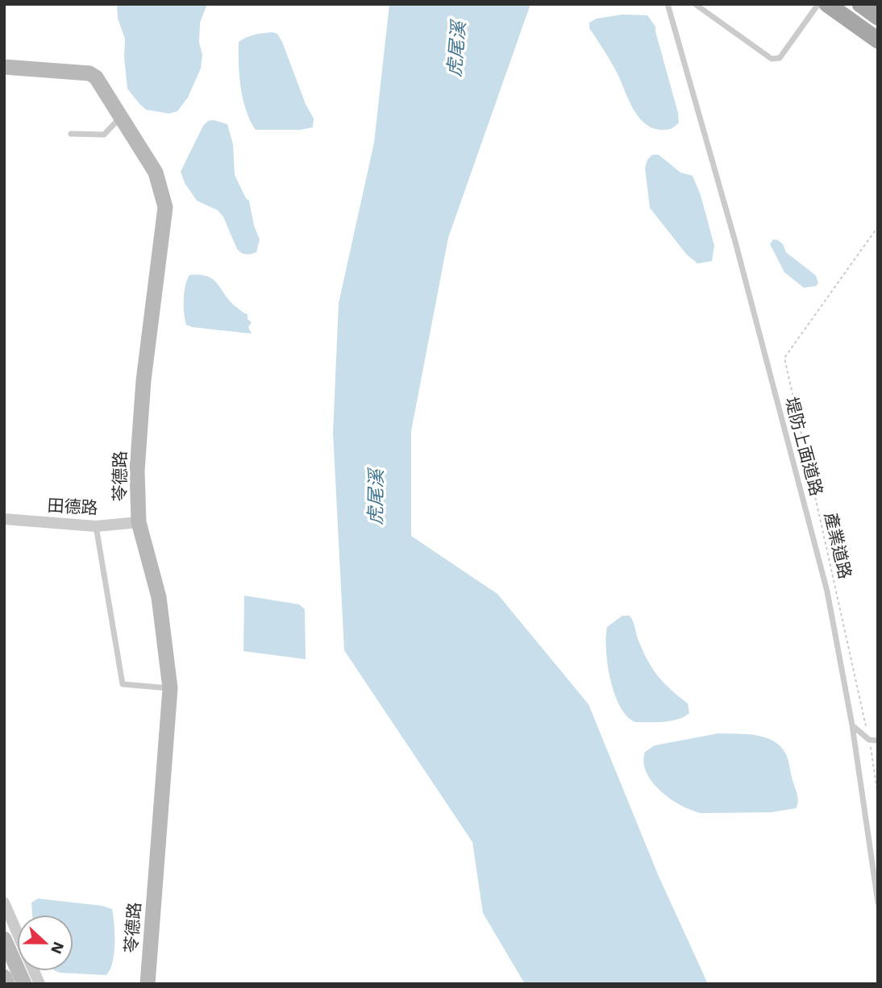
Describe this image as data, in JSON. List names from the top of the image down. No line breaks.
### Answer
{"streets":{"street":["苓德路","田德路"],"lane":["堤防上面道路"],"path":["產業道路"]},"crossings":[["苓德路","田德路"]],"water":["虎尾溪"],"north":"right"}
